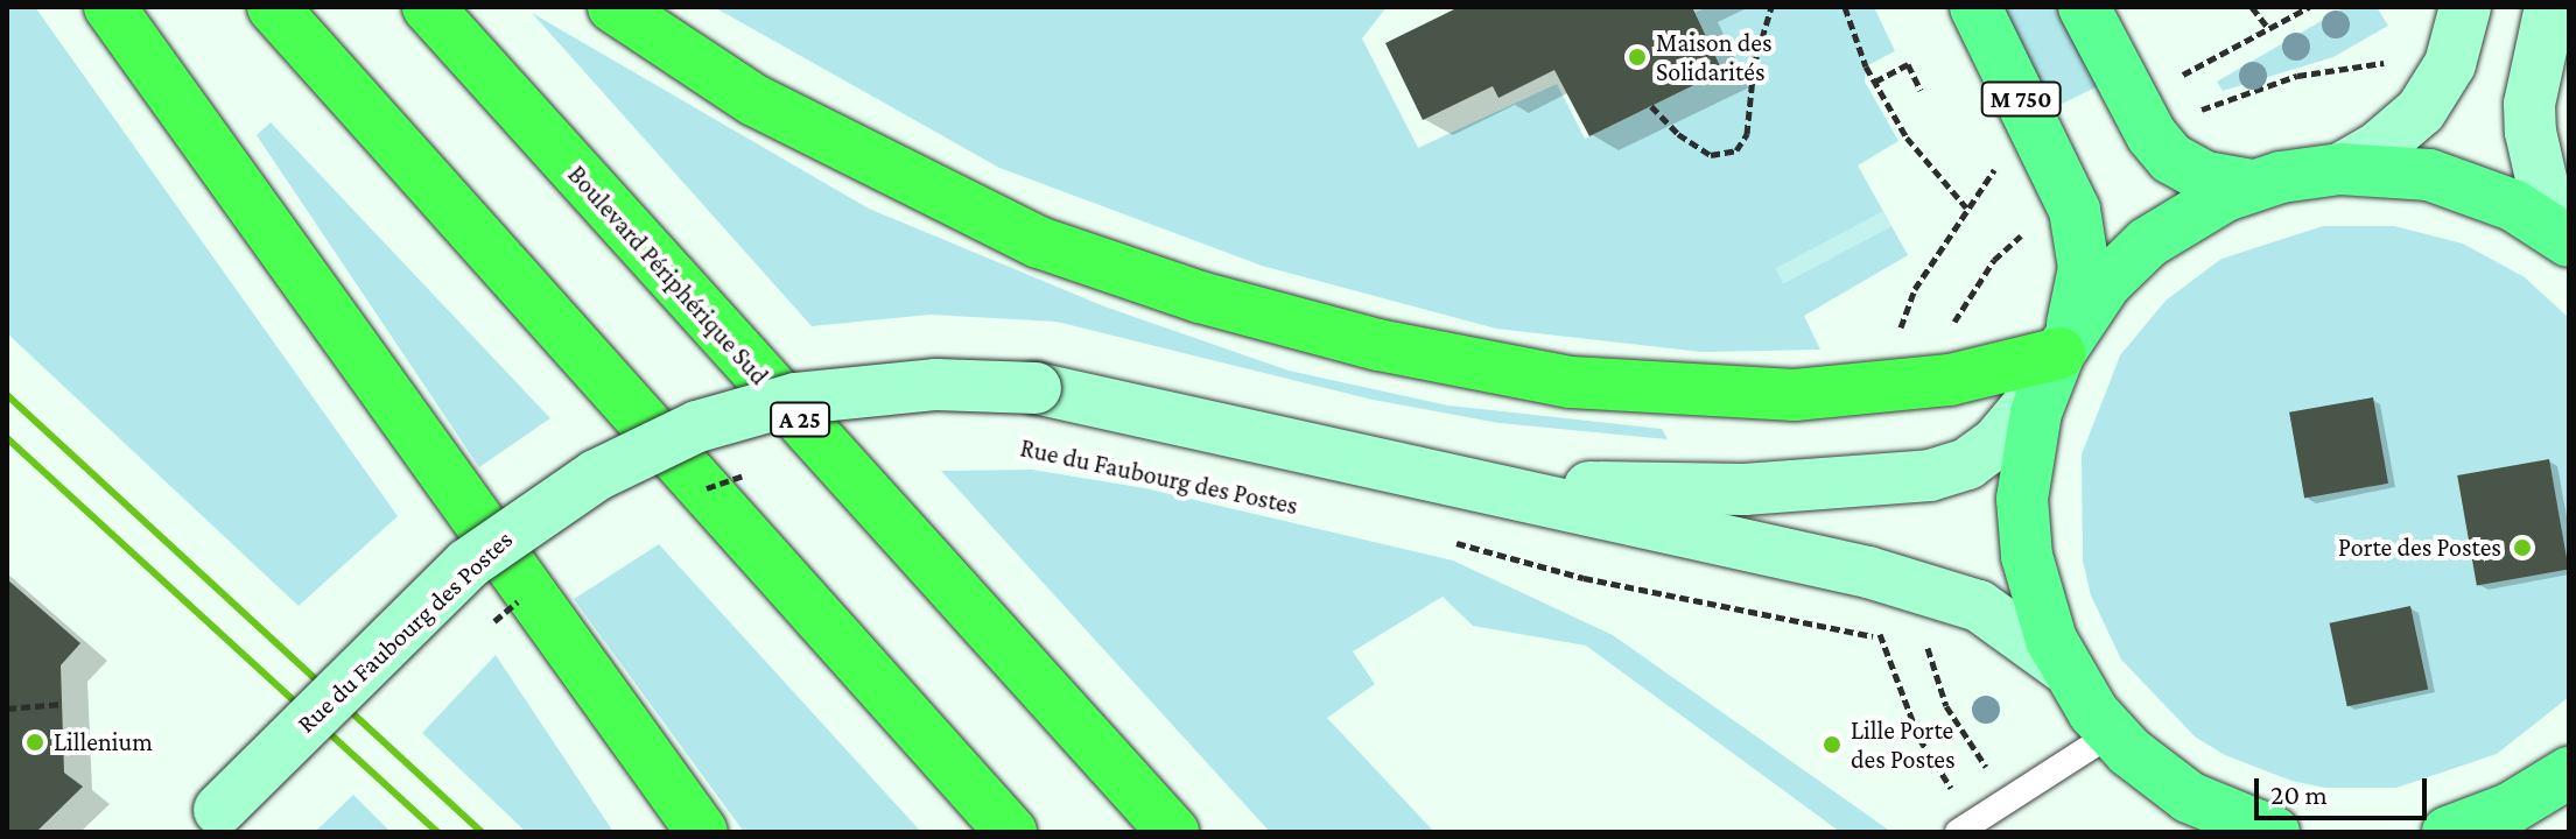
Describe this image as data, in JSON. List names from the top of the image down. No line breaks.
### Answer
{"streets":{"highway":["Boulevard Périphérique Sud","A 25"],"main road":["M 750","Rue du Faubourg des Postes"]},"crossings":[["M 750","Rue du Faubourg des Postes"]],"places":["Maison des Solidarités","Porte des Postes","Lillenium","Lille Porte des Postes"],"scale_bar":"20 m"}
